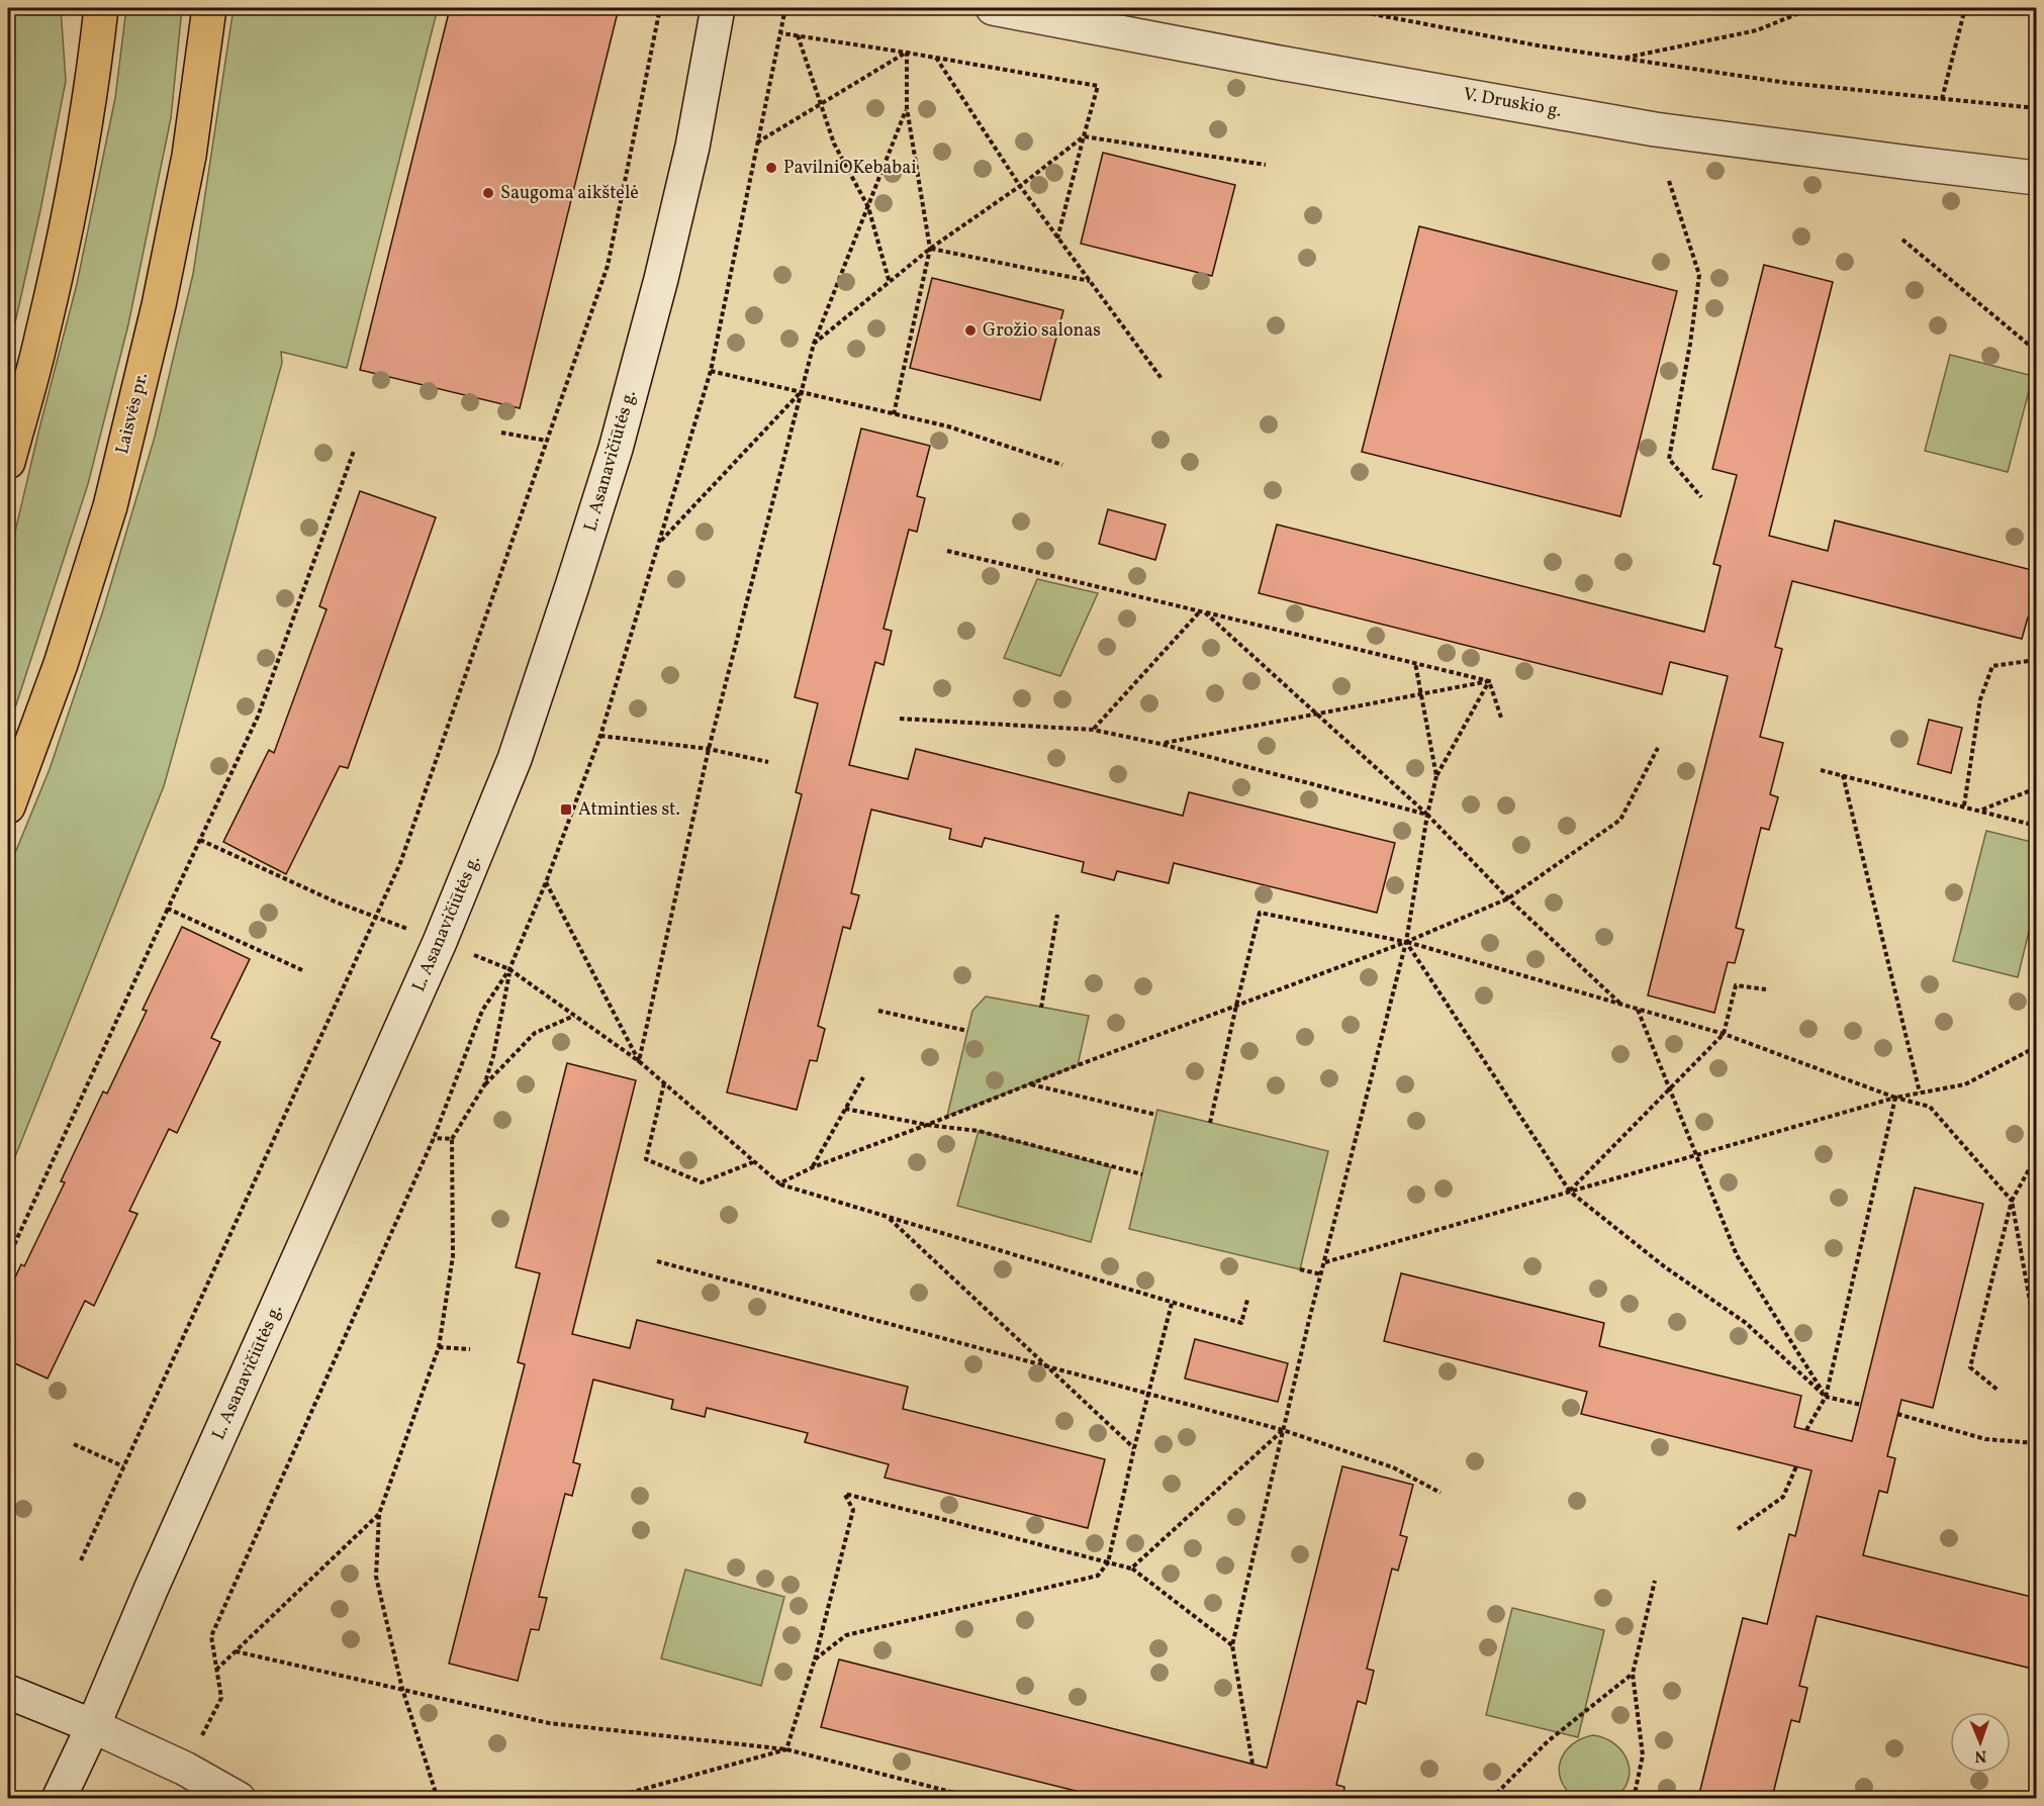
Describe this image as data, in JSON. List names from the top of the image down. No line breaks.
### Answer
{"streets":{"main road":["V. Druskio g.","Laisvės pr.","L. Asanavičiūtės g."]},"places":{"other":["PavilniOKebabai","Saugoma aikštelė","Grožio salonas"],"transit":["Atminties st."]},"north":"bottom"}
